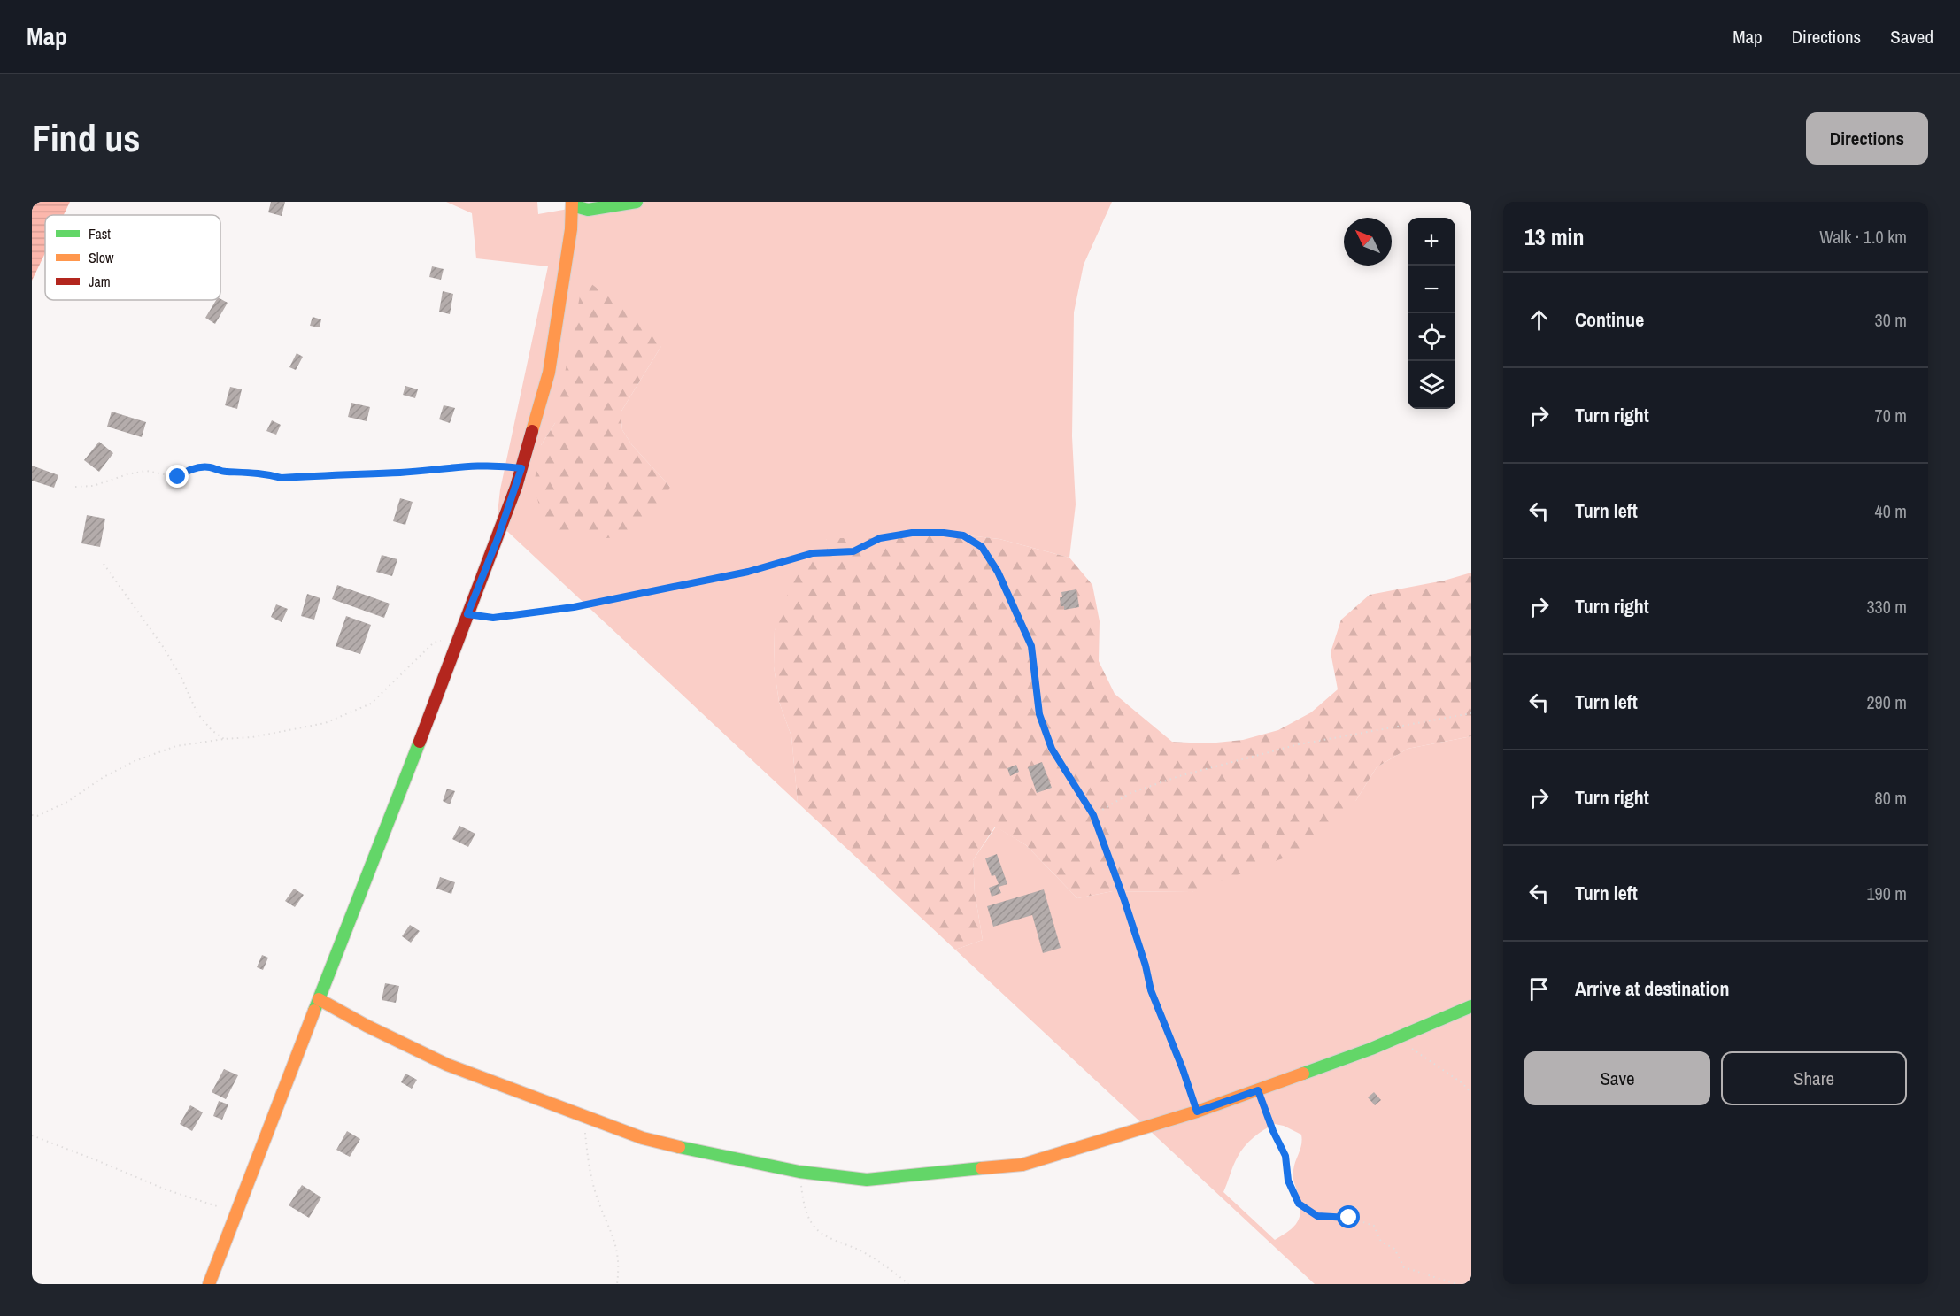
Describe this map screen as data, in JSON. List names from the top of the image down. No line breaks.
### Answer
{"legend":["Fast","Slow","Jam"],"north":"top left","page":{"header":"Map","nav":["Map","Directions","Saved"],"buttons":["Directions",["Save","Share"]],"title":"Find us","heading":["13 min","Walk · 1.0 km"],"map_buttons":["+","−"],"list":[["Continue","30 m"],["Turn right","70 m"],["Turn left","40 m"],["Turn right","330 m"],["Turn left","290 m"],["Turn right","80 m"],["Turn left","190 m"],"Arrive at destination"]}}
